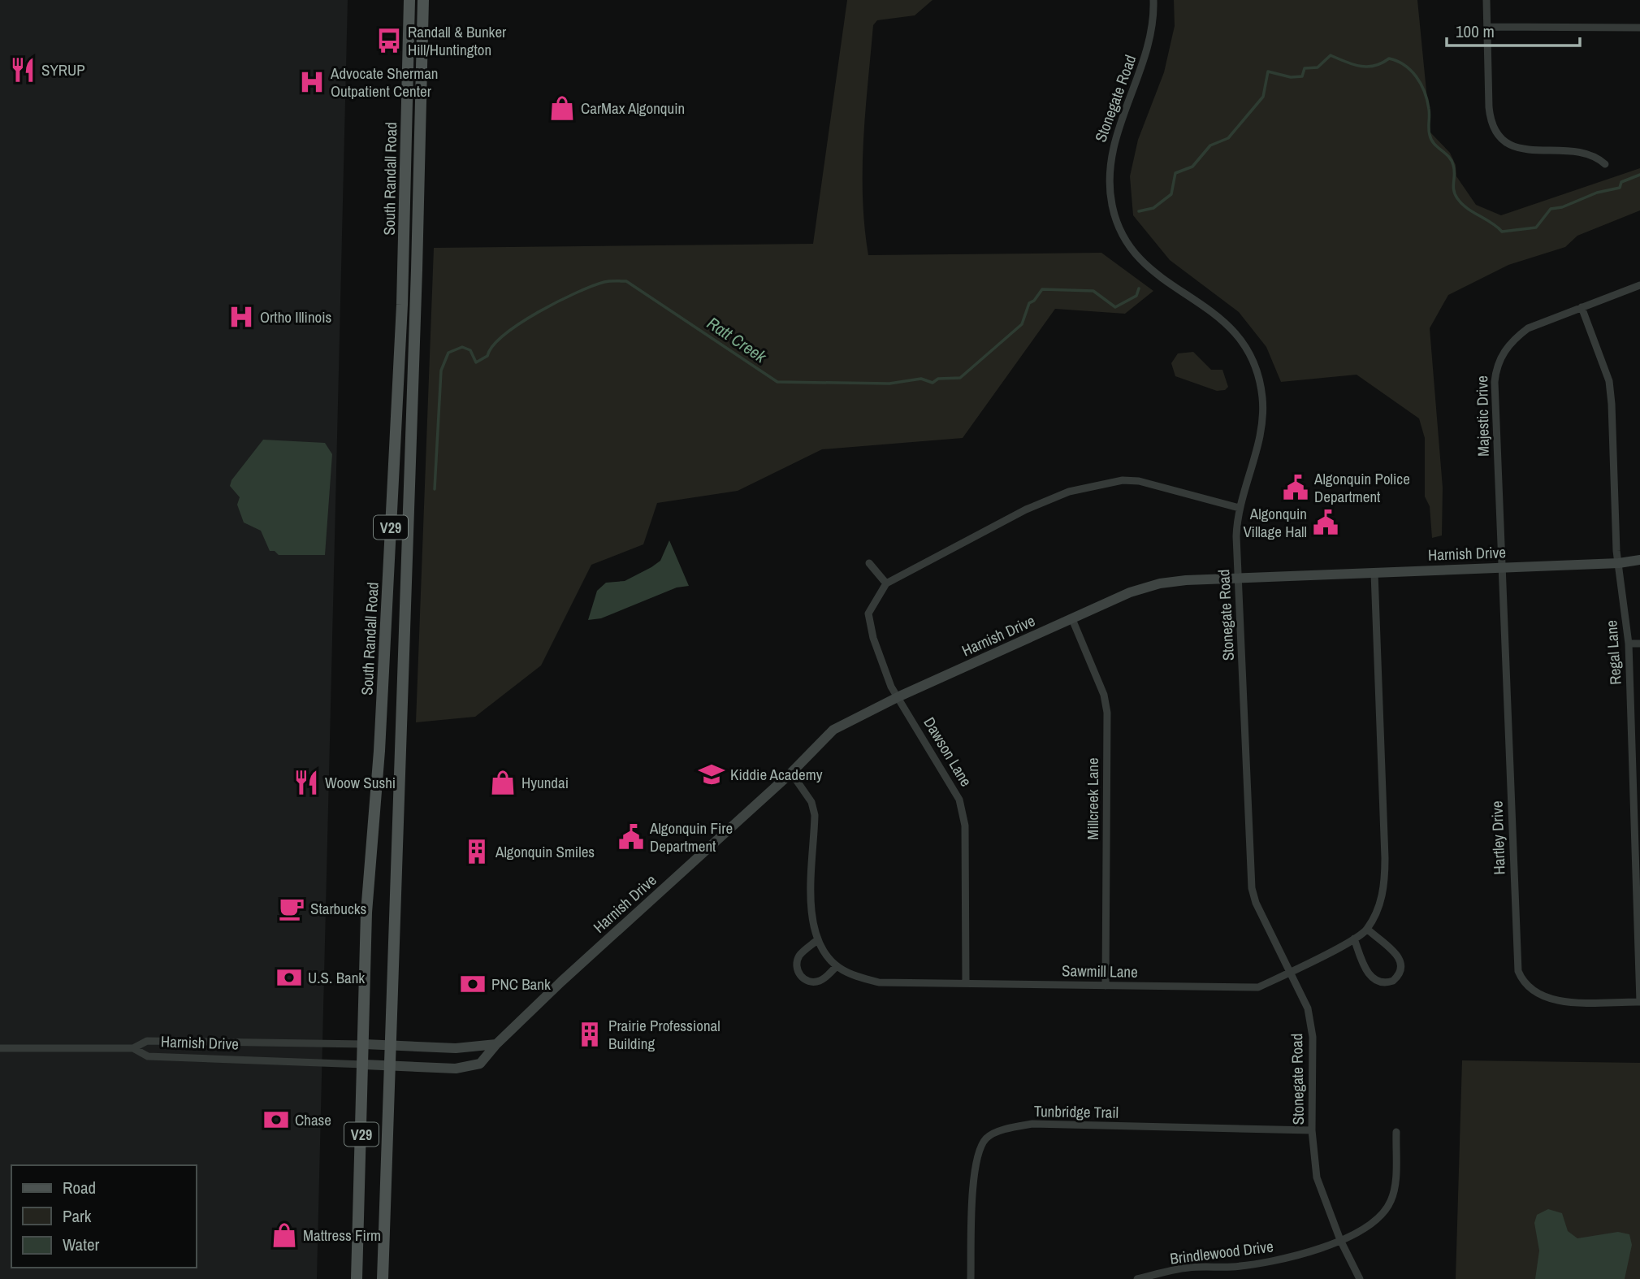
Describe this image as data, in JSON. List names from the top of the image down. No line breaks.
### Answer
{"streets":{"main road":["South Randall Road","V29"],"street":["Stonegate Road","Majestic Drive","Harnish Drive","Regal Lane","Dawson Lane","Millcreek Lane","Hartley Drive","Sawmill Lane","Tunbridge Trail","Brindlewood Drive"]},"crossings":[["Stonegate Road","Harnish Drive"],["Stonegate Road","Sawmill Lane"],["Stonegate Road","Tunbridge Trail"],["Stonegate Road","Brindlewood Drive"],["South Randall Road","Harnish Drive"],["Majestic Drive","Harnish Drive"],["Majestic Drive","Regal Lane"],["Majestic Drive","Hartley Drive"],["Harnish Drive","Regal Lane"],["Harnish Drive","Dawson Lane"],["Harnish Drive","Millcreek Lane"],["Harnish Drive","Hartley Drive"],["Harnish Drive","Sawmill Lane"],["Regal Lane","Hartley Drive"],["Dawson Lane","Sawmill Lane"],["Millcreek Lane","Sawmill Lane"]],"water":["Ratt Creek"],"places":{"bus stop":["Randall & Bunker Hill/Huntington"],"restaurant":["SYRUP","Woow Sushi"],"hospital":["Advocate Sherman Outpatient Center","Ortho Illinois"],"shop":["CarMax Algonquin","Hyundai","Mattress Firm"],"public building":["Algonquin Police Department","Algonquin Village Hall","Algonquin Fire Department"],"school or university":["Kiddie Academy"],"building":["Algonquin Smiles","Prairie Professional Building"],"cafe":["Starbucks"],"bank":["U.S. Bank","PNC Bank","Chase"]},"legend":["Road","Park","Water"],"scale_bar":"100 m"}
